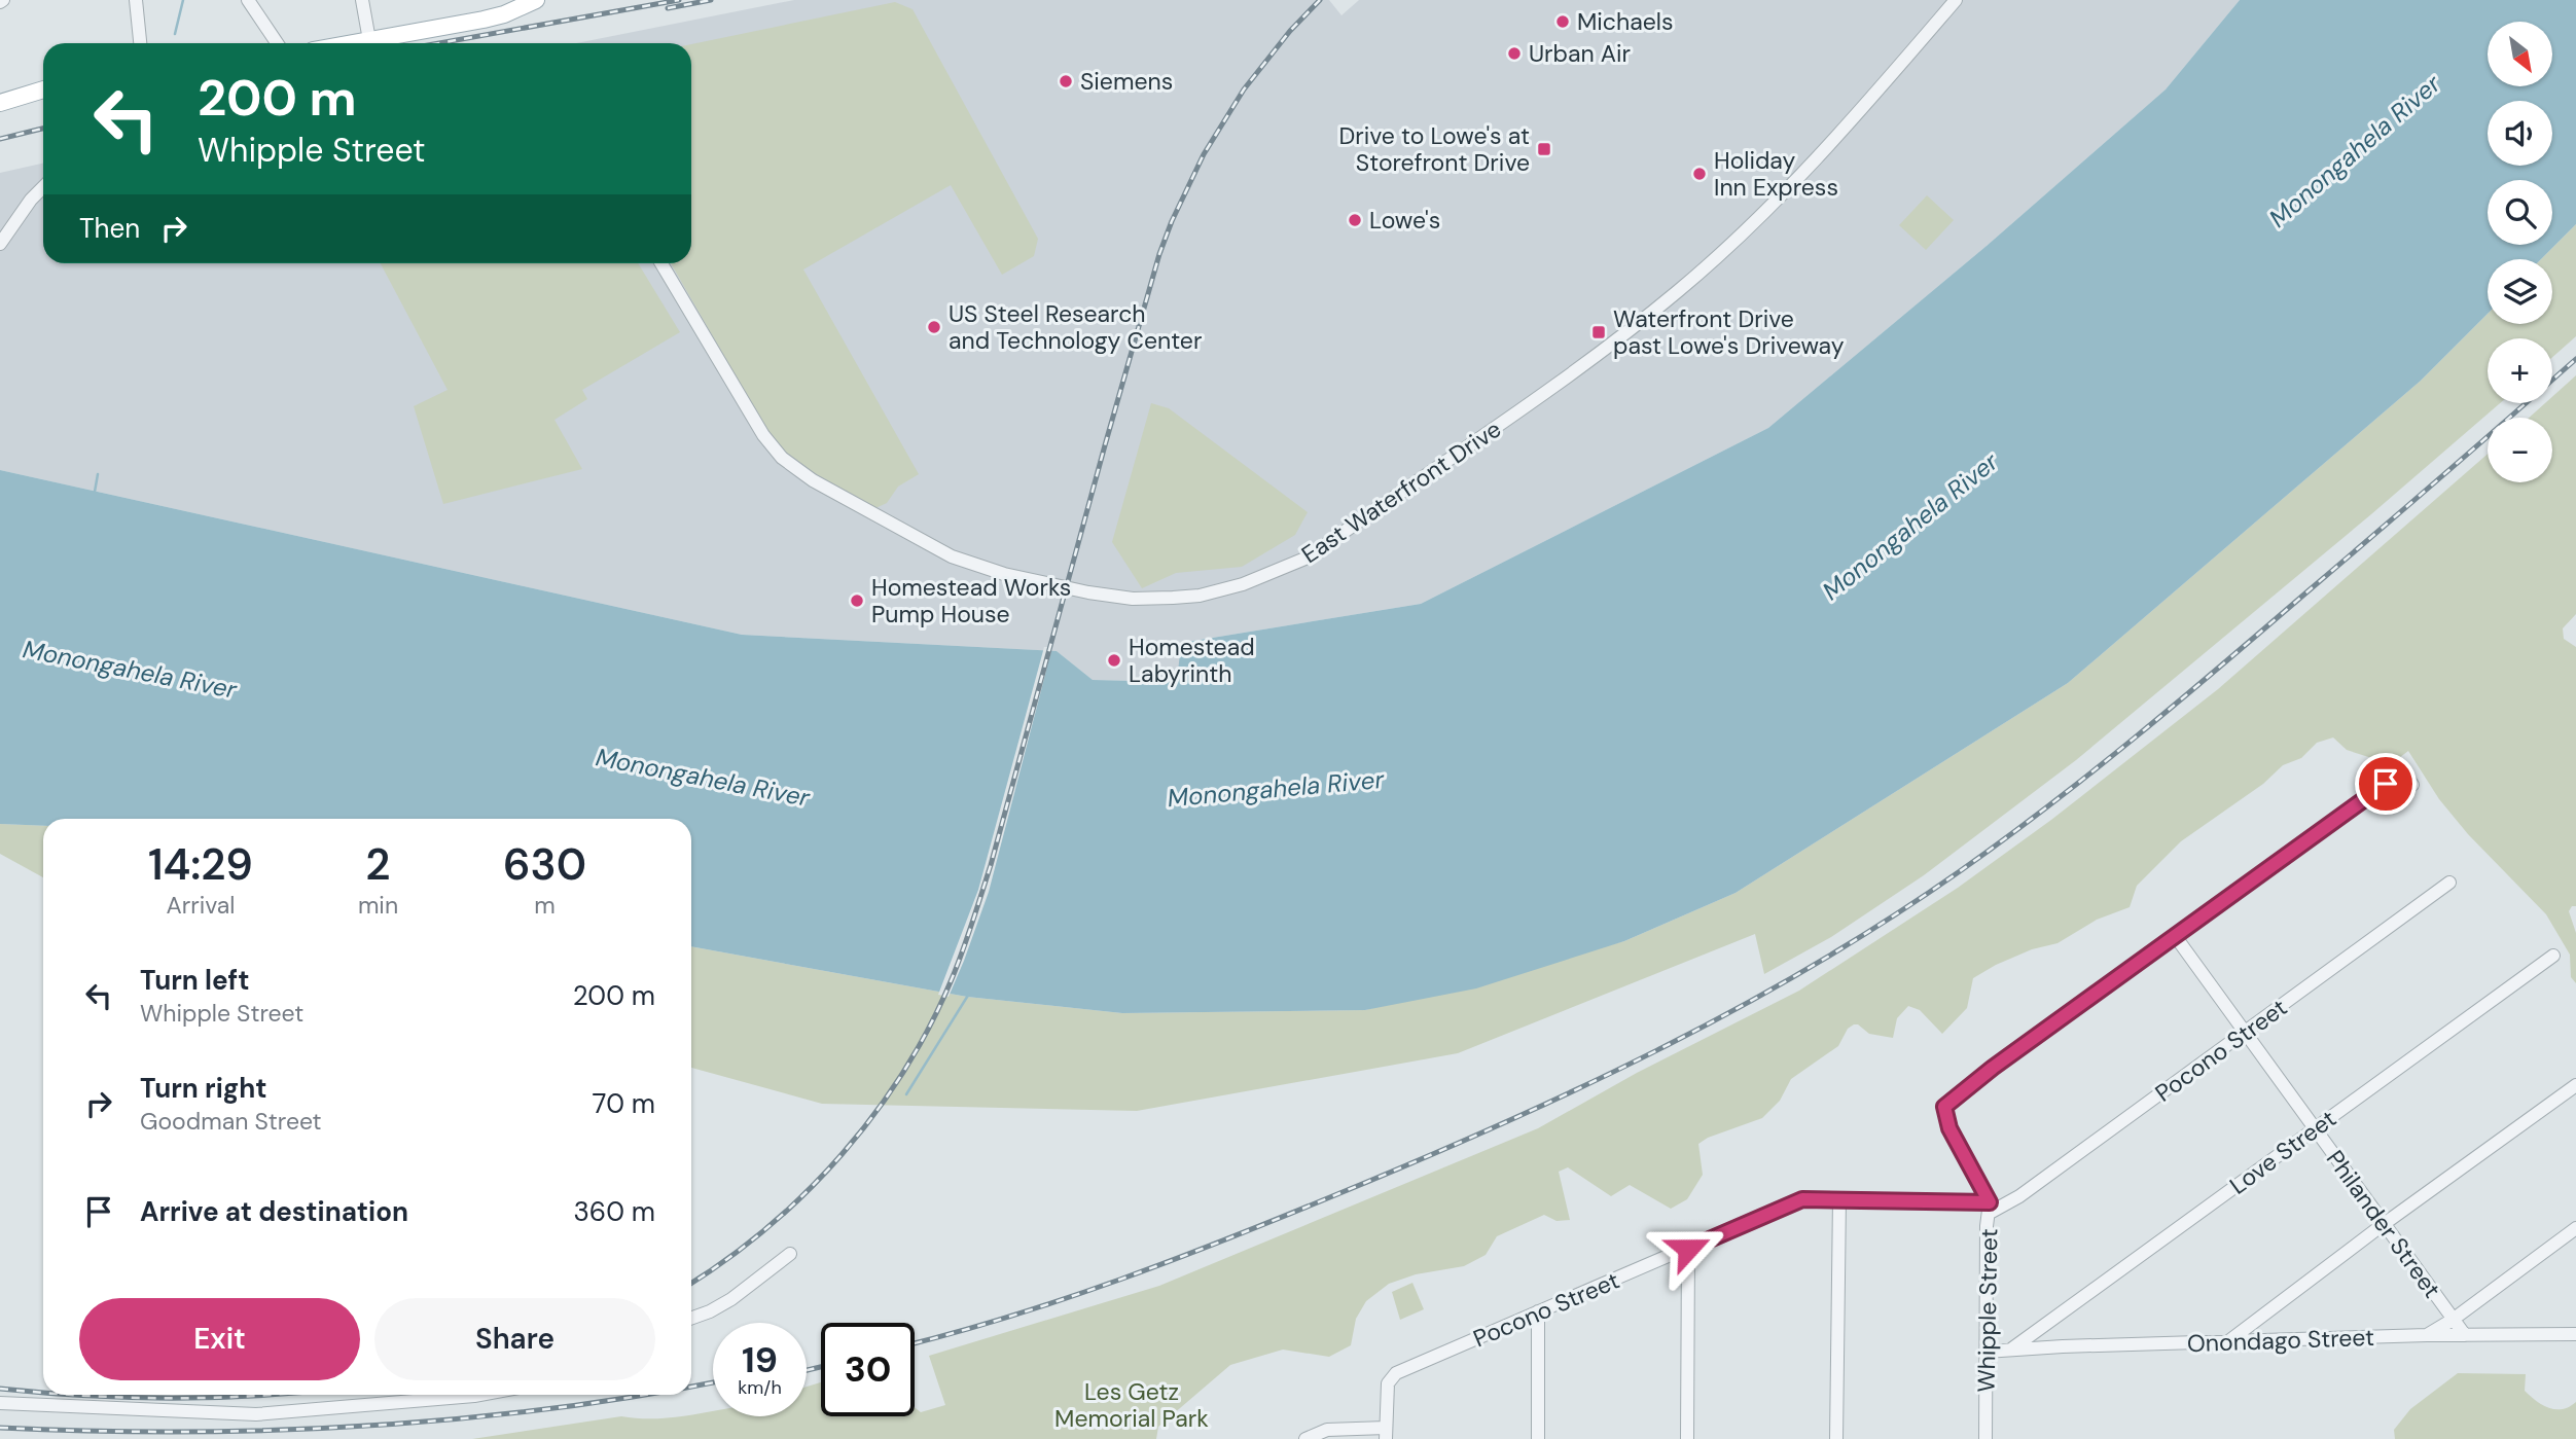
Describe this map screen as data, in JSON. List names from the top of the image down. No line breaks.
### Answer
{"streets":{"street":["East Waterfront Drive","Pocono Street","Love Street","Philander Street","Whipple Street","Onondago Street"]},"crossings":[["Pocono Street","Philander Street"],["Pocono Street","Whipple Street"],["Love Street","Philander Street"],["Love Street","Onondago Street"],["Philander Street","Whipple Street"],["Philander Street","Onondago Street"],["Whipple Street","Onondago Street"]],"water":["Monongahela River"],"parks":["Les Getz Memorial Park"],"places":{"other":["Michaels","Urban Air","Siemens","Holiday Inn Express","Lowe's","US Steel Research and Technology Center","Homestead Works Pump House","Homestead Labyrinth"],"transit":["Drive to Lowe's at Storefront Drive","Waterfront Drive past Lowe's Driveway"]},"north":"bottom right","page":{"map_buttons":["+","−"],"turn":["200 m","Whipple Street"],"then":"Then","eta":["14:29","Arrival","2","min","630","m"],"list":[{"name":"Turn left","note":"Whipple Street","value":"200 m"},{"name":"Turn right","note":"Goodman Street","value":"70 m"},{"name":"Arrive at destination","value":"360 m"}],"buttons":["Exit","Share"],"speed":"19 km/h","limit":"30"}}
